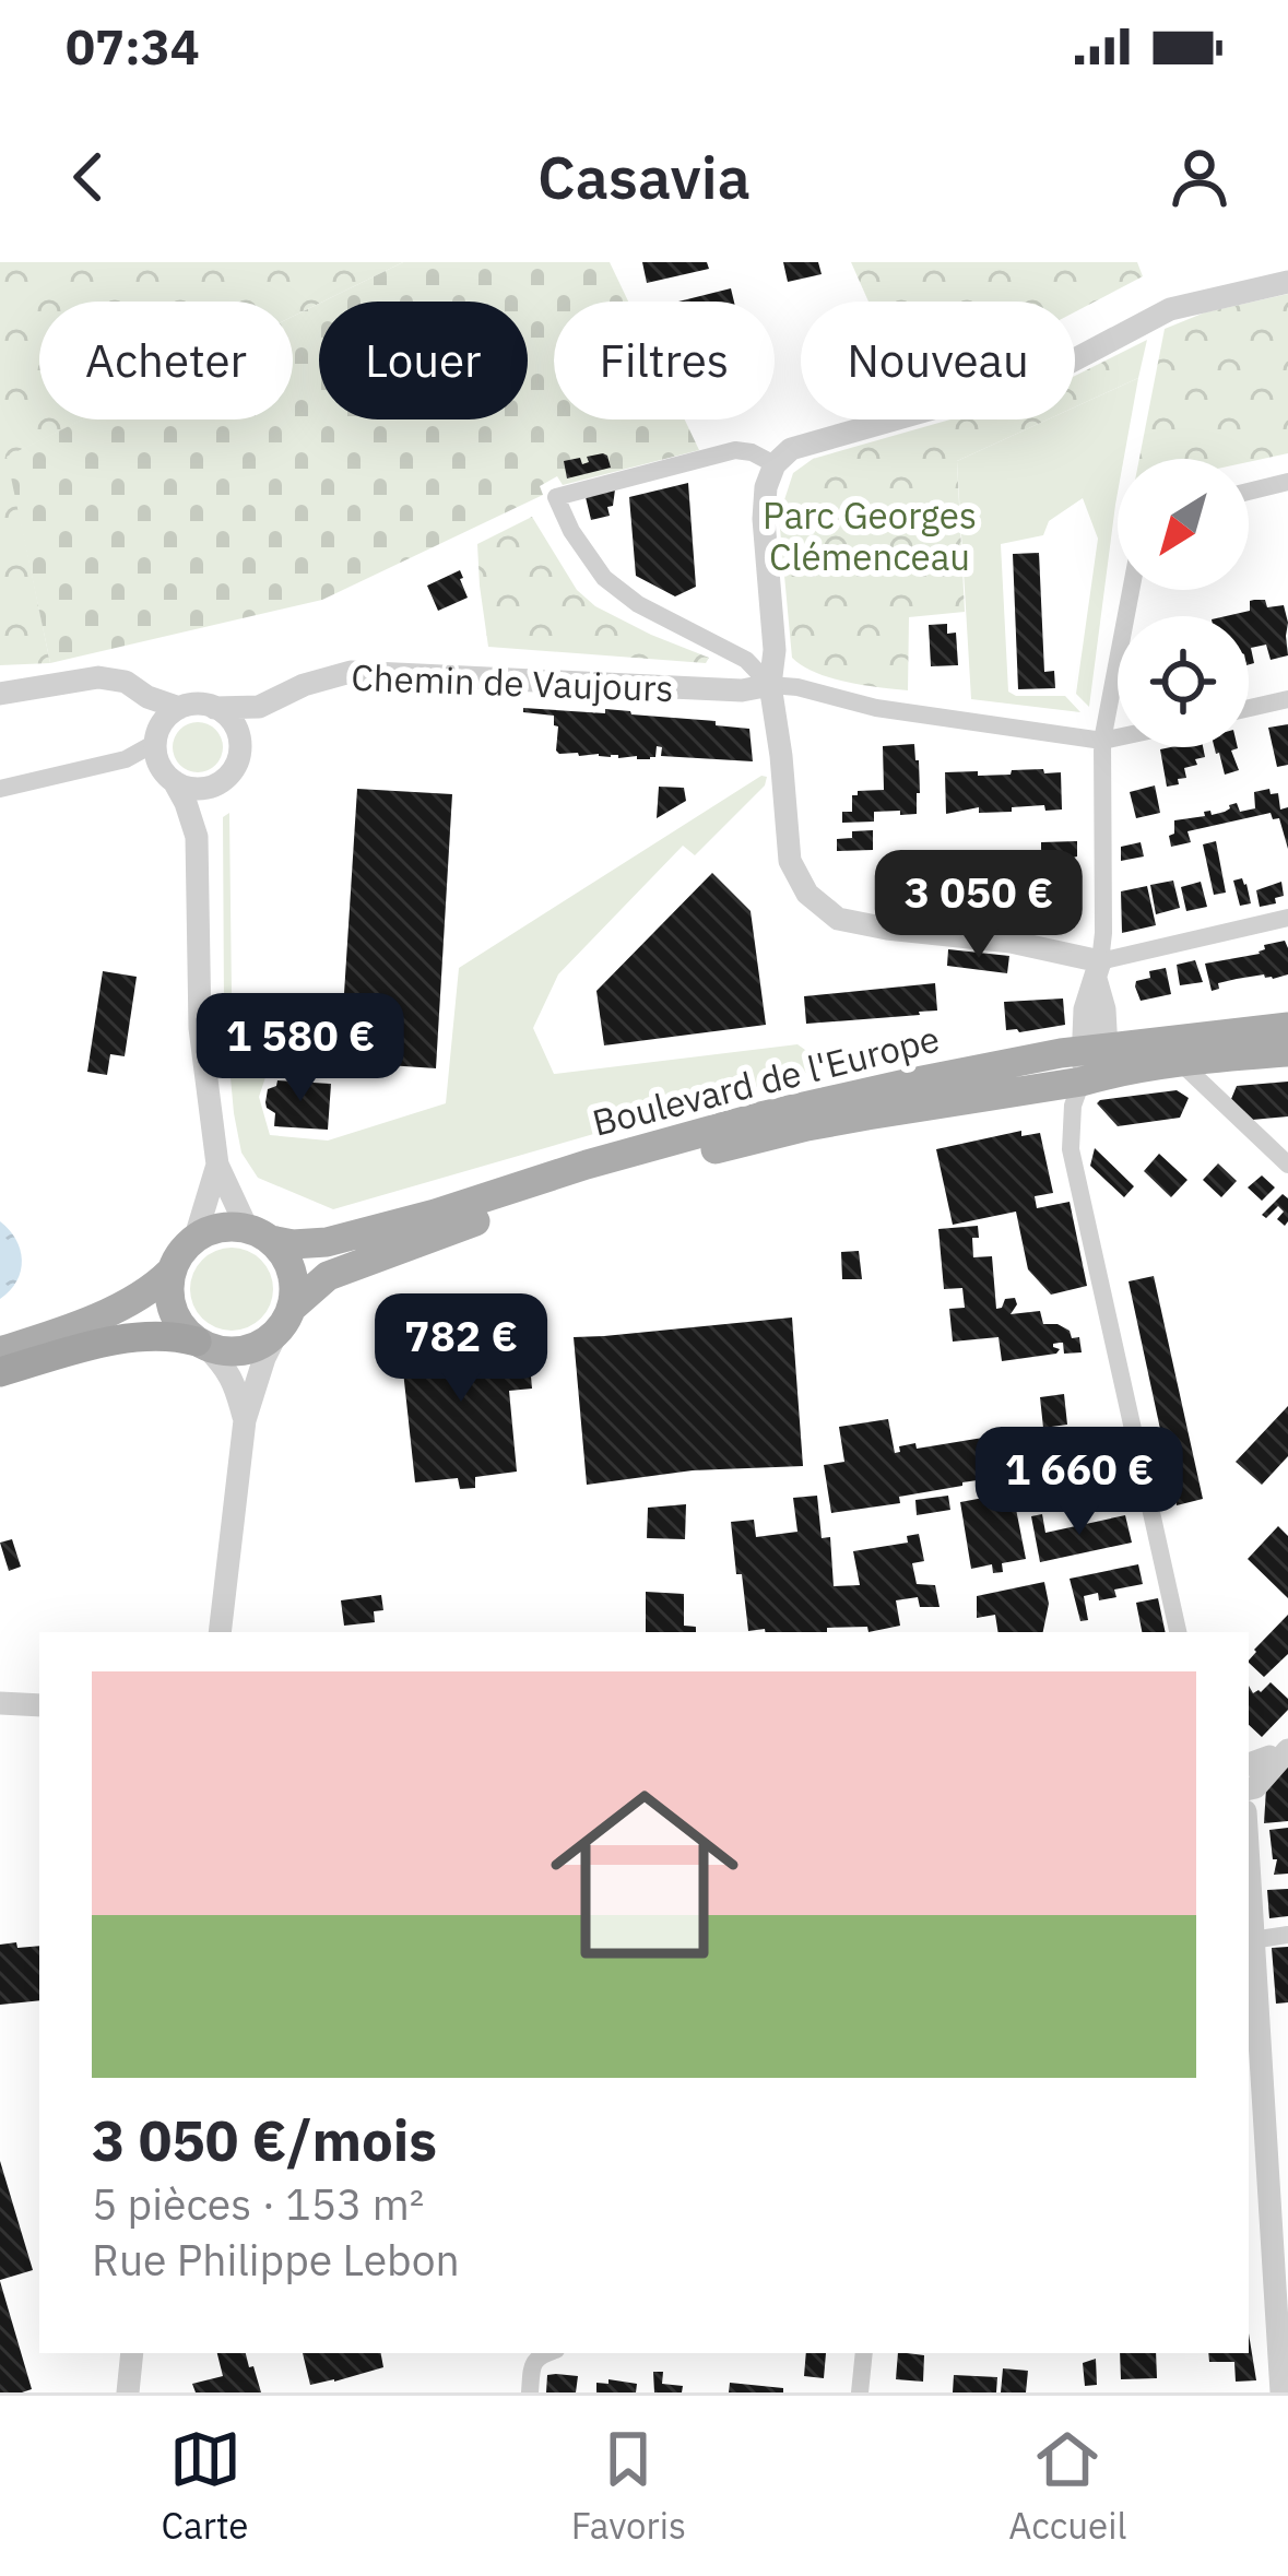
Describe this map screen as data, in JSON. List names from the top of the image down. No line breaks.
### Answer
{"streets":{"main road":["Boulevard de l'Europe"],"street":["Chemin de Vaujours"]},"parks":["Parc Georges Clémenceau"],"north":"bottom left","page":{"status":"07:34","header":"Casavia","chip":["Acheter","Louer","Filtres","Nouveau"],"price":["3 050 €","1 580 €","782 €","1 660 €"],"list":[{"name":"3 050 €/mois","note":"5 pièces · 153 m² · Rue Philippe Lebon"}],"tabs":["Carte","Favoris","Accueil"]}}
